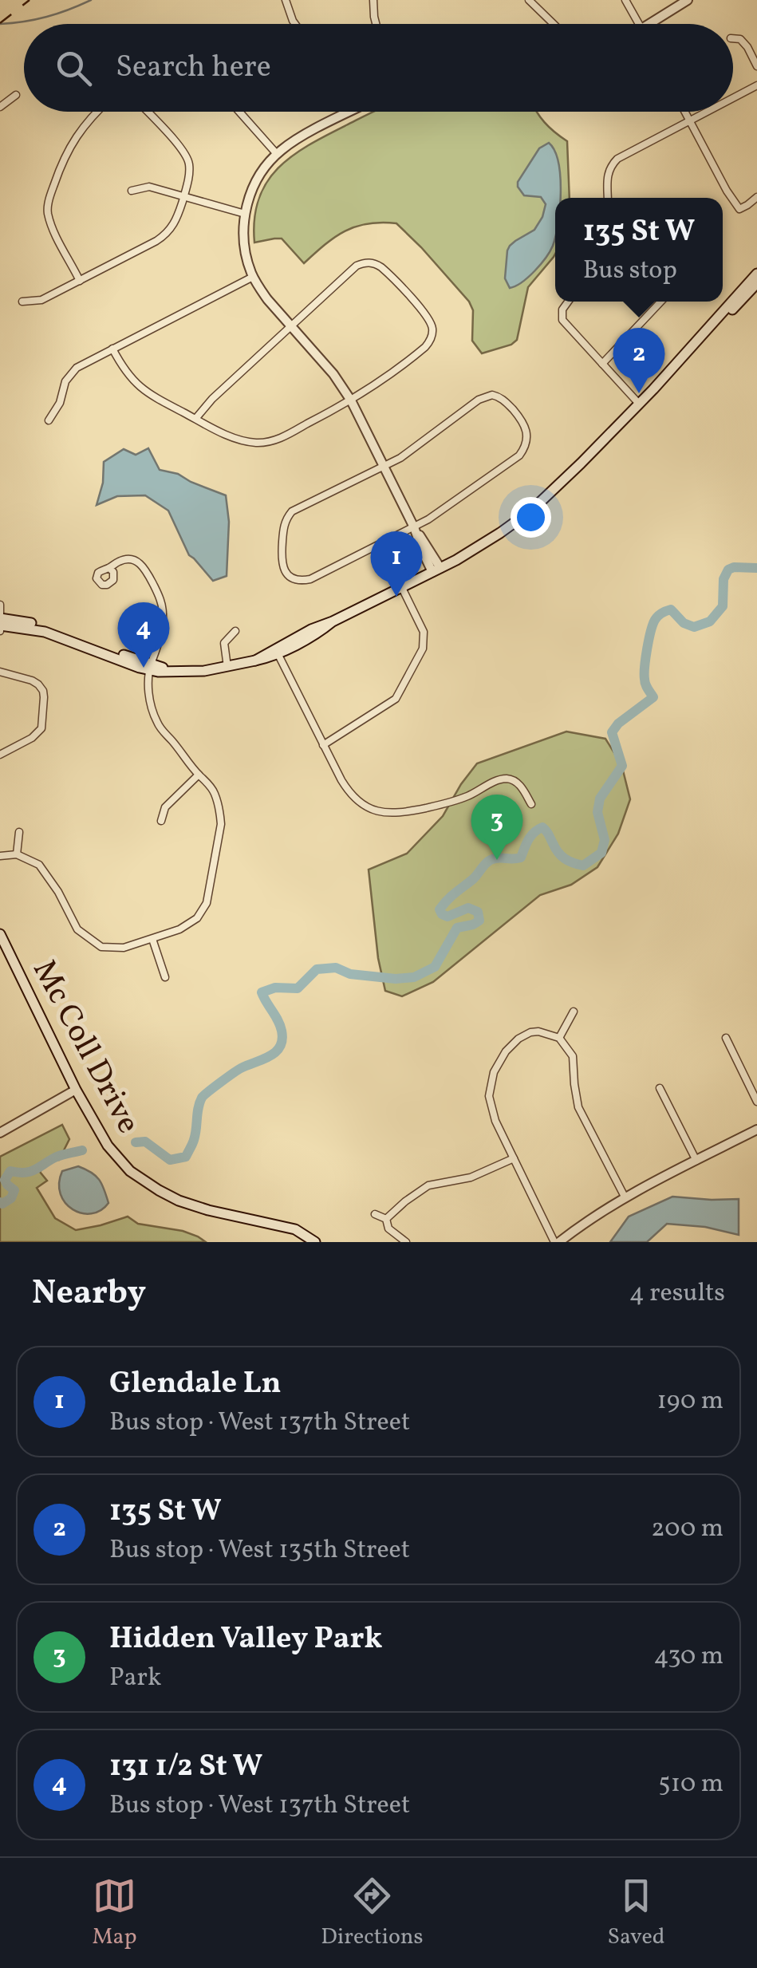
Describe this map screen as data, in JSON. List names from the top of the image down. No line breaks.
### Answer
{"streets":{"main road":["Mc Coll Drive"]},"page":{"search":"Search here","popup":["135 St W","Bus stop"],"pins":["2","1","4","3"],"heading":["Nearby","4 results"],"list":[{"mark":"1","name":"Glendale Ln","note":"Bus stop · West 137th Street","value":"190 m"},{"mark":"2","name":"135 St W","note":"Bus stop · West 135th Street","value":"200 m"},{"mark":"3","name":"Hidden Valley Park","note":"Park","value":"430 m"},{"mark":"4","name":"131 1/2 St W","note":"Bus stop · West 137th Street","value":"510 m"}],"nav":["Map","Directions","Saved"]}}
